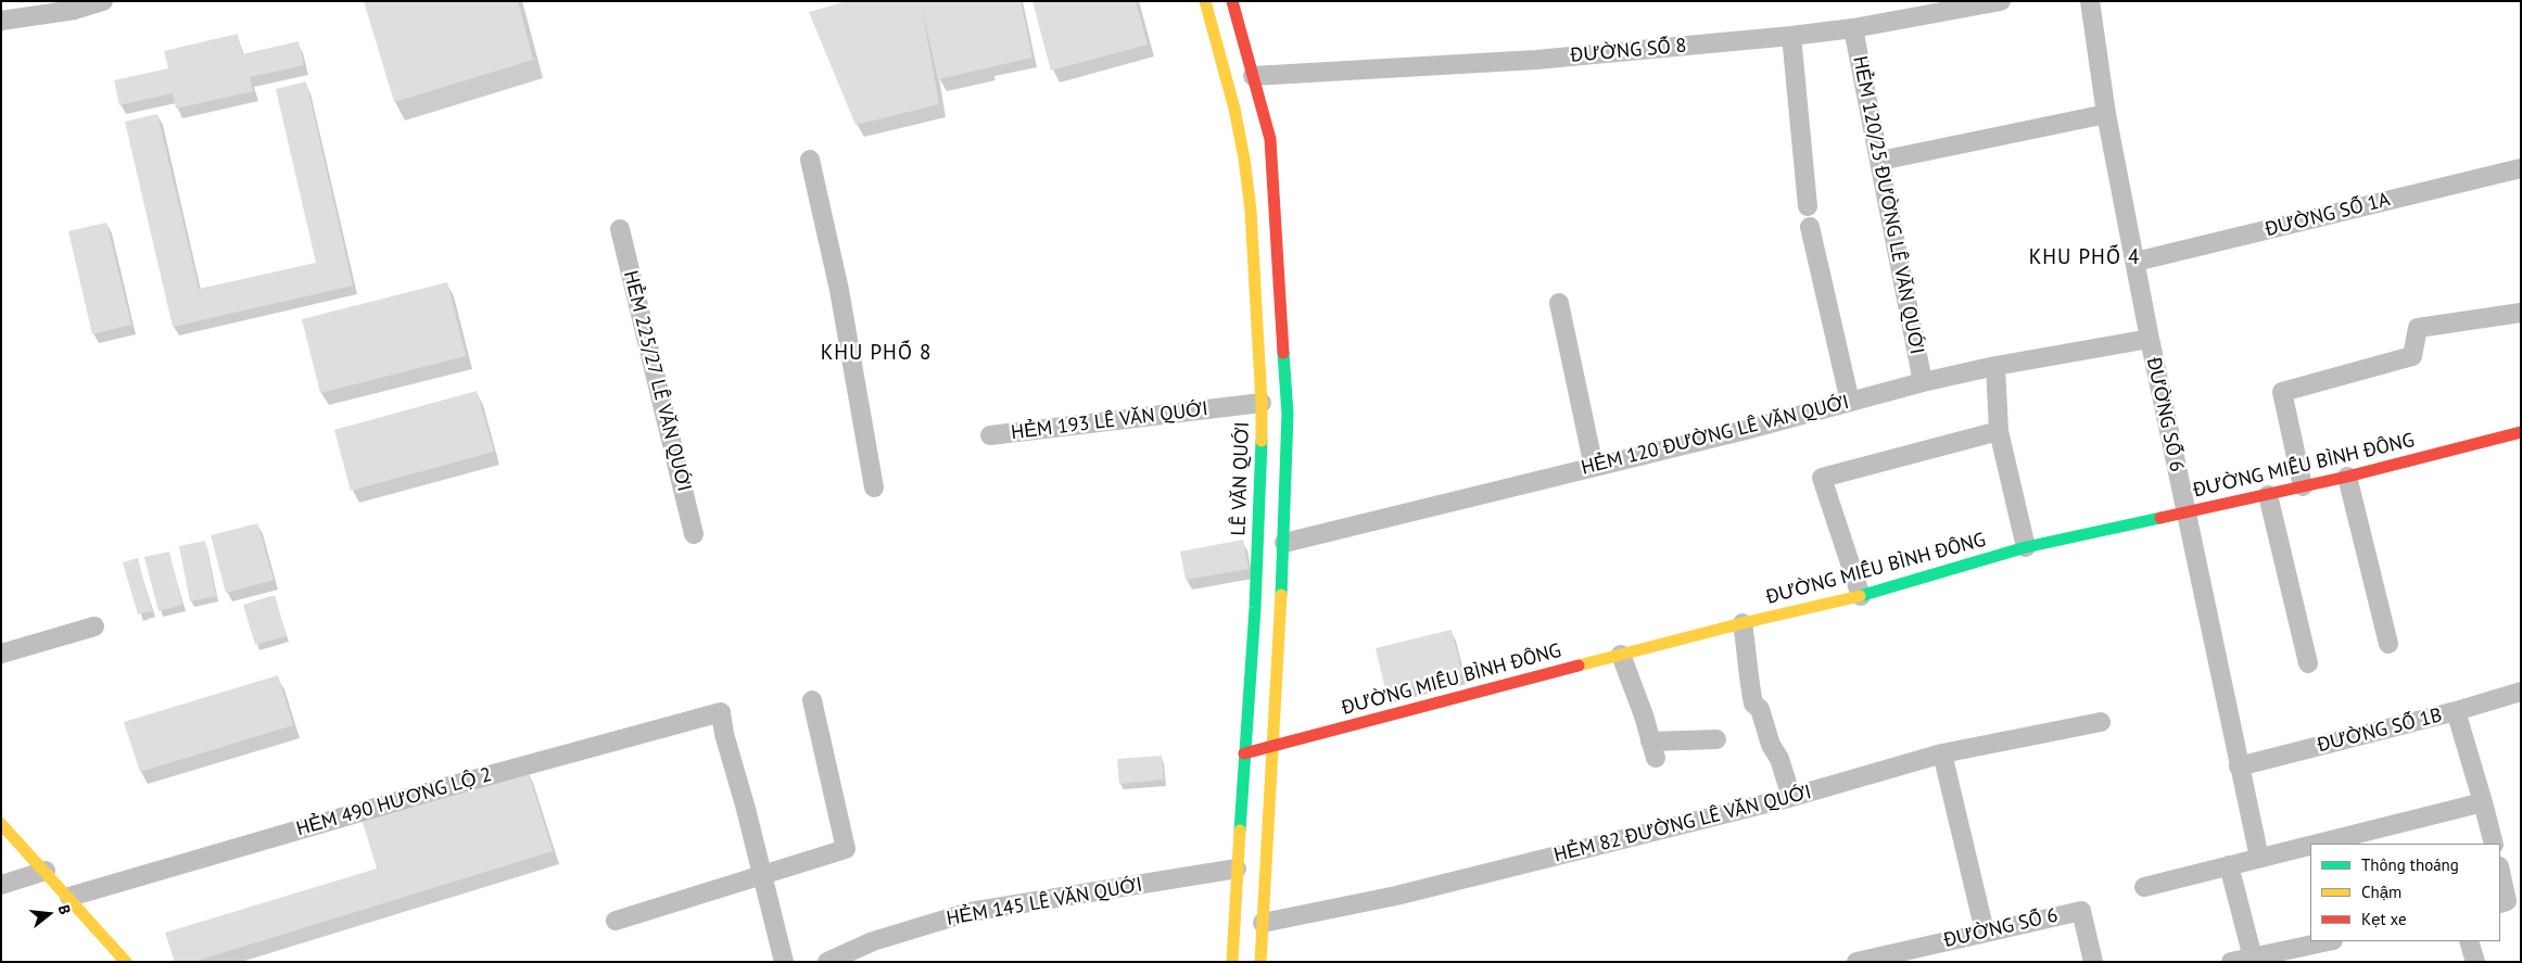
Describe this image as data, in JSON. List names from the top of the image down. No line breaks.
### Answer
{"streets":{"main road":["ĐƯỜNG MIẾU BÌNH ĐÔNG","LÊ VĂN QUỚI"],"street":["ĐƯỜNG SỐ 8","HẺM 120/25 ĐƯỜNG LÊ VĂN QUỚI","ĐƯỜNG SỐ 1A","HẺM 225/27 LÊ VĂN QUỚI","ĐƯỜNG SỐ 6","HẺM 193 LÊ VĂN QUỚI","HẺM 120 ĐƯỜNG LÊ VĂN QUỚI","ĐƯỜNG SỐ 1B","HẺM 490 HƯƠNG LỘ 2","HẺM 82 ĐƯỜNG LÊ VĂN QUỚI","HẺM 145 LÊ VĂN QUỚI"]},"crossings":[["ĐƯỜNG SỐ 8","HẺM 120/25 ĐƯỜNG LÊ VĂN QUỚI"],["HẺM 120/25 ĐƯỜNG LÊ VĂN QUỚI","HẺM 120 ĐƯỜNG LÊ VĂN QUỚI"],["ĐƯỜNG SỐ 1A","ĐƯỜNG SỐ 6"],["ĐƯỜNG SỐ 6","HẺM 120 ĐƯỜNG LÊ VĂN QUỚI"],["ĐƯỜNG SỐ 6","ĐƯỜNG MIẾU BÌNH ĐÔNG"],["ĐƯỜNG SỐ 6","ĐƯỜNG SỐ 1B"],["HẺM 193 LÊ VĂN QUỚI","LÊ VĂN QUỚI"],["ĐƯỜNG MIẾU BÌNH ĐÔNG","LÊ VĂN QUỚI"],["LÊ VĂN QUỚI","HẺM 145 LÊ VĂN QUỚI"]],"districts":["KHU PHỐ 4","KHU PHỐ 8"],"legend":["Thông thoáng","Chậm","Kẹt xe"],"north":"right"}
